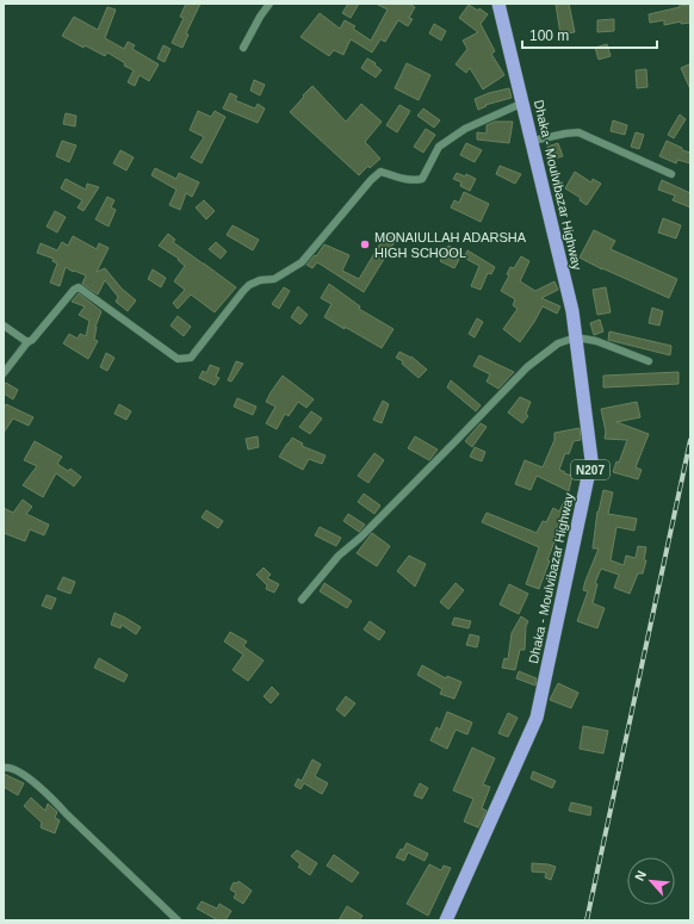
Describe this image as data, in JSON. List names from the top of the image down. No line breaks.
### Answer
{"streets":{"highway":["Dhaka - Moulvibazar Highway","N207"]},"places":["MONAIULLAH ADARSHA HIGH SCHOOL"],"scale_bar":"100 m","north":"top left"}
